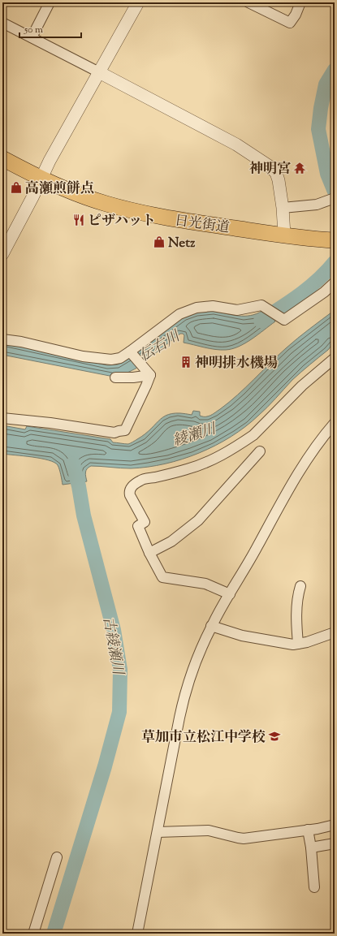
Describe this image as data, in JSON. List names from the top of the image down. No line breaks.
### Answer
{"streets":{"main road":["日光街道"]},"water":["伝右川","綾瀬川","古綾瀬川"],"places":{"temple":["神明宮"],"shop":["高瀬煎餅点","Netz"],"restaurant":["ピザハット"],"building":["神明排水機場"],"school or university":["草加市立松江中学校"]},"scale_bar":"50 m"}
